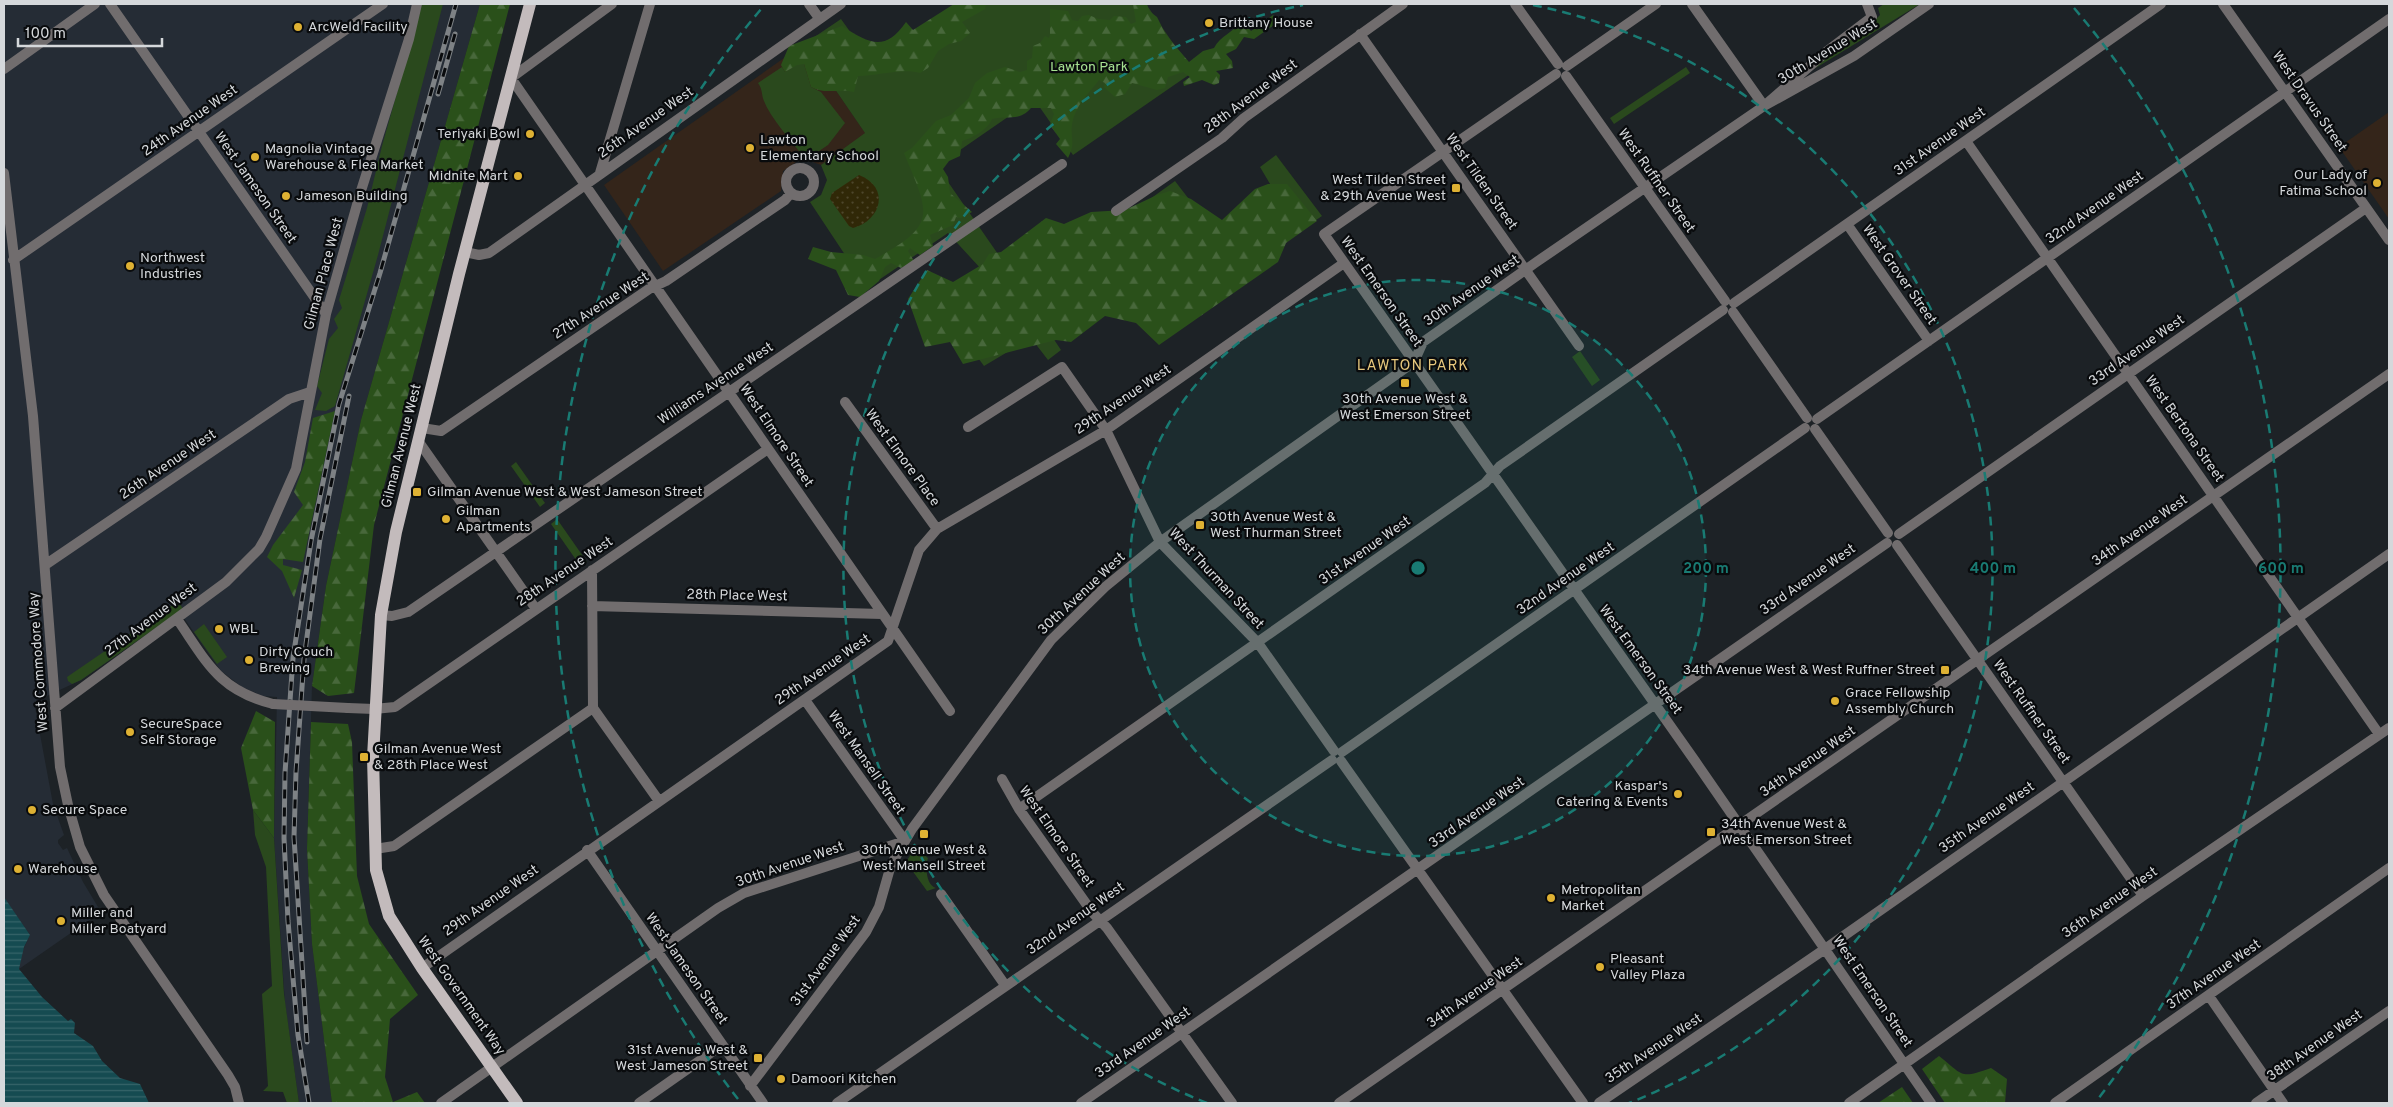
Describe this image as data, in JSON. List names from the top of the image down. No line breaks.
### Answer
{"streets":{"main road":["Gilman Avenue West","West Government Way"],"street":["30th Avenue West","28th Avenue West","West Dravus Street","24th Avenue West","26th Avenue West","31st Avenue West","West Ruffner Street","West Tilden Street","West Jameson Street","32nd Avenue West","Gilman Place West","West Grover Street","West Emerson Street","27th Avenue West","33rd Avenue West","Williams Avenue West","29th Avenue West","West Bertona Street","West Elmore Street","West Elmore Place","34th Avenue West","West Thurman Street","28th Place West","West Commodore Way","West Mansell Street","35th Avenue West","36th Avenue West","37th Avenue West","38th Avenue West"]},"crossings":[["30th Avenue West","31st Avenue West"],["30th Avenue West","West Ruffner Street"],["30th Avenue West","West Tilden Street"],["30th Avenue West","West Jameson Street"],["30th Avenue West","West Emerson Street"],["30th Avenue West","West Thurman Street"],["30th Avenue West","West Mansell Street"],["30th Avenue West","West Government Way"],["28th Avenue West","West Tilden Street"],["28th Avenue West","27th Avenue West"],["28th Avenue West","West Elmore Street"],["28th Avenue West","Gilman Avenue West"],["West Dravus Street","32nd Avenue West"],["West Dravus Street","33rd Avenue West"],["24th Avenue West","West Jameson Street"],["24th Avenue West","West Commodore Way"],["26th Avenue West","Gilman Place West"],["26th Avenue West","West Elmore Street"],["26th Avenue West","Gilman Avenue West"],["26th Avenue West","West Commodore Way"],["31st Avenue West","West Ruffner Street"],["31st Avenue West","West Jameson Street"],["31st Avenue West","West Grover Street"],["31st Avenue West","West Emerson Street"],["31st Avenue West","West Bertona Street"],["31st Avenue West","West Elmore Street"],["31st Avenue West","West Thurman Street"],["31st Avenue West","West Mansell Street"],["West Ruffner Street","32nd Avenue West"],["West Ruffner Street","33rd Avenue West"],["West Ruffner Street","34th Avenue West"],["West Ruffner Street","35th Avenue West"],["West Ruffner Street","36th Avenue West"],["West Tilden Street","West Emerson Street"],["West Jameson Street","Gilman Place West"],["West Jameson Street","29th Avenue West"],["32nd Avenue West","West Grover Street"],["32nd Avenue West","West Emerson Street"],["32nd Avenue West","West Bertona Street"],["32nd Avenue West","West Elmore Street"],["32nd Avenue West","West Thurman Street"],["Gilman Place West","27th Avenue West"],["West Emerson Street","33rd Avenue West"],["West Emerson Street","29th Avenue West"],["West Emerson Street","34th Avenue West"],["West Emerson Street","35th Avenue West"],["West Emerson Street","36th Avenue West"],["27th Avenue West","West Elmore Street"],["27th Avenue West","Gilman Avenue West"],["27th Avenue West","West Commodore Way"],["33rd Avenue West","West Bertona Street"],["33rd Avenue West","West Elmore Street"],["33rd Avenue West","West Thurman Street"],["Williams Avenue West","West Elmore Street"],["Williams Avenue West","Gilman Avenue West"],["29th Avenue West","West Elmore Street"],["29th Avenue West","West Elmore Place"],["29th Avenue West","West Thurman Street"],["29th Avenue West","West Mansell Street"],["29th Avenue West","West Government Way"],["West Bertona Street","34th Avenue West"],["West Bertona Street","35th Avenue West"],["West Bertona Street","36th Avenue West"],["West Elmore Street","Gilman Avenue West"],["West Elmore Street","28th Place West"],["Gilman Avenue West","West Government Way"],["34th Avenue West","West Thurman Street"]],"districts":["LAWTON PARK"],"parks":["Lawton Park"],"places":{"other":["Brittany House","ArcWeld Facility","Teriyaki Bowl","Lawton Elementary School","Magnolia Vintage Warehouse & Flea Market","Midnite Mart","Our Lady of Fatima School","Jameson Building","Northwest Industries","Gilman Apartments","WBL","Dirty Couch Brewing","Grace Fellowship Assembly Church","SecureSpace Self Storage","Kaspar's Catering & Events","Secure Space","Warehouse","Metropolitan Market","Miller and Miller Boatyard","Pleasant Valley Plaza","Damoori Kitchen"],"transit":["West Tilden Street & 29th Avenue West","30th Avenue West & West Emerson Street","Gilman Avenue West & West Jameson Street","30th Avenue West & West Thurman Street","34th Avenue West & West Ruffner Street","Gilman Avenue West & 28th Place West","34th Avenue West & West Emerson Street","30th Avenue West & West Mansell Street","31st Avenue West & West Jameson Street"]},"scale_bar":"100 m","rings":["200 m","400 m","600 m"]}
